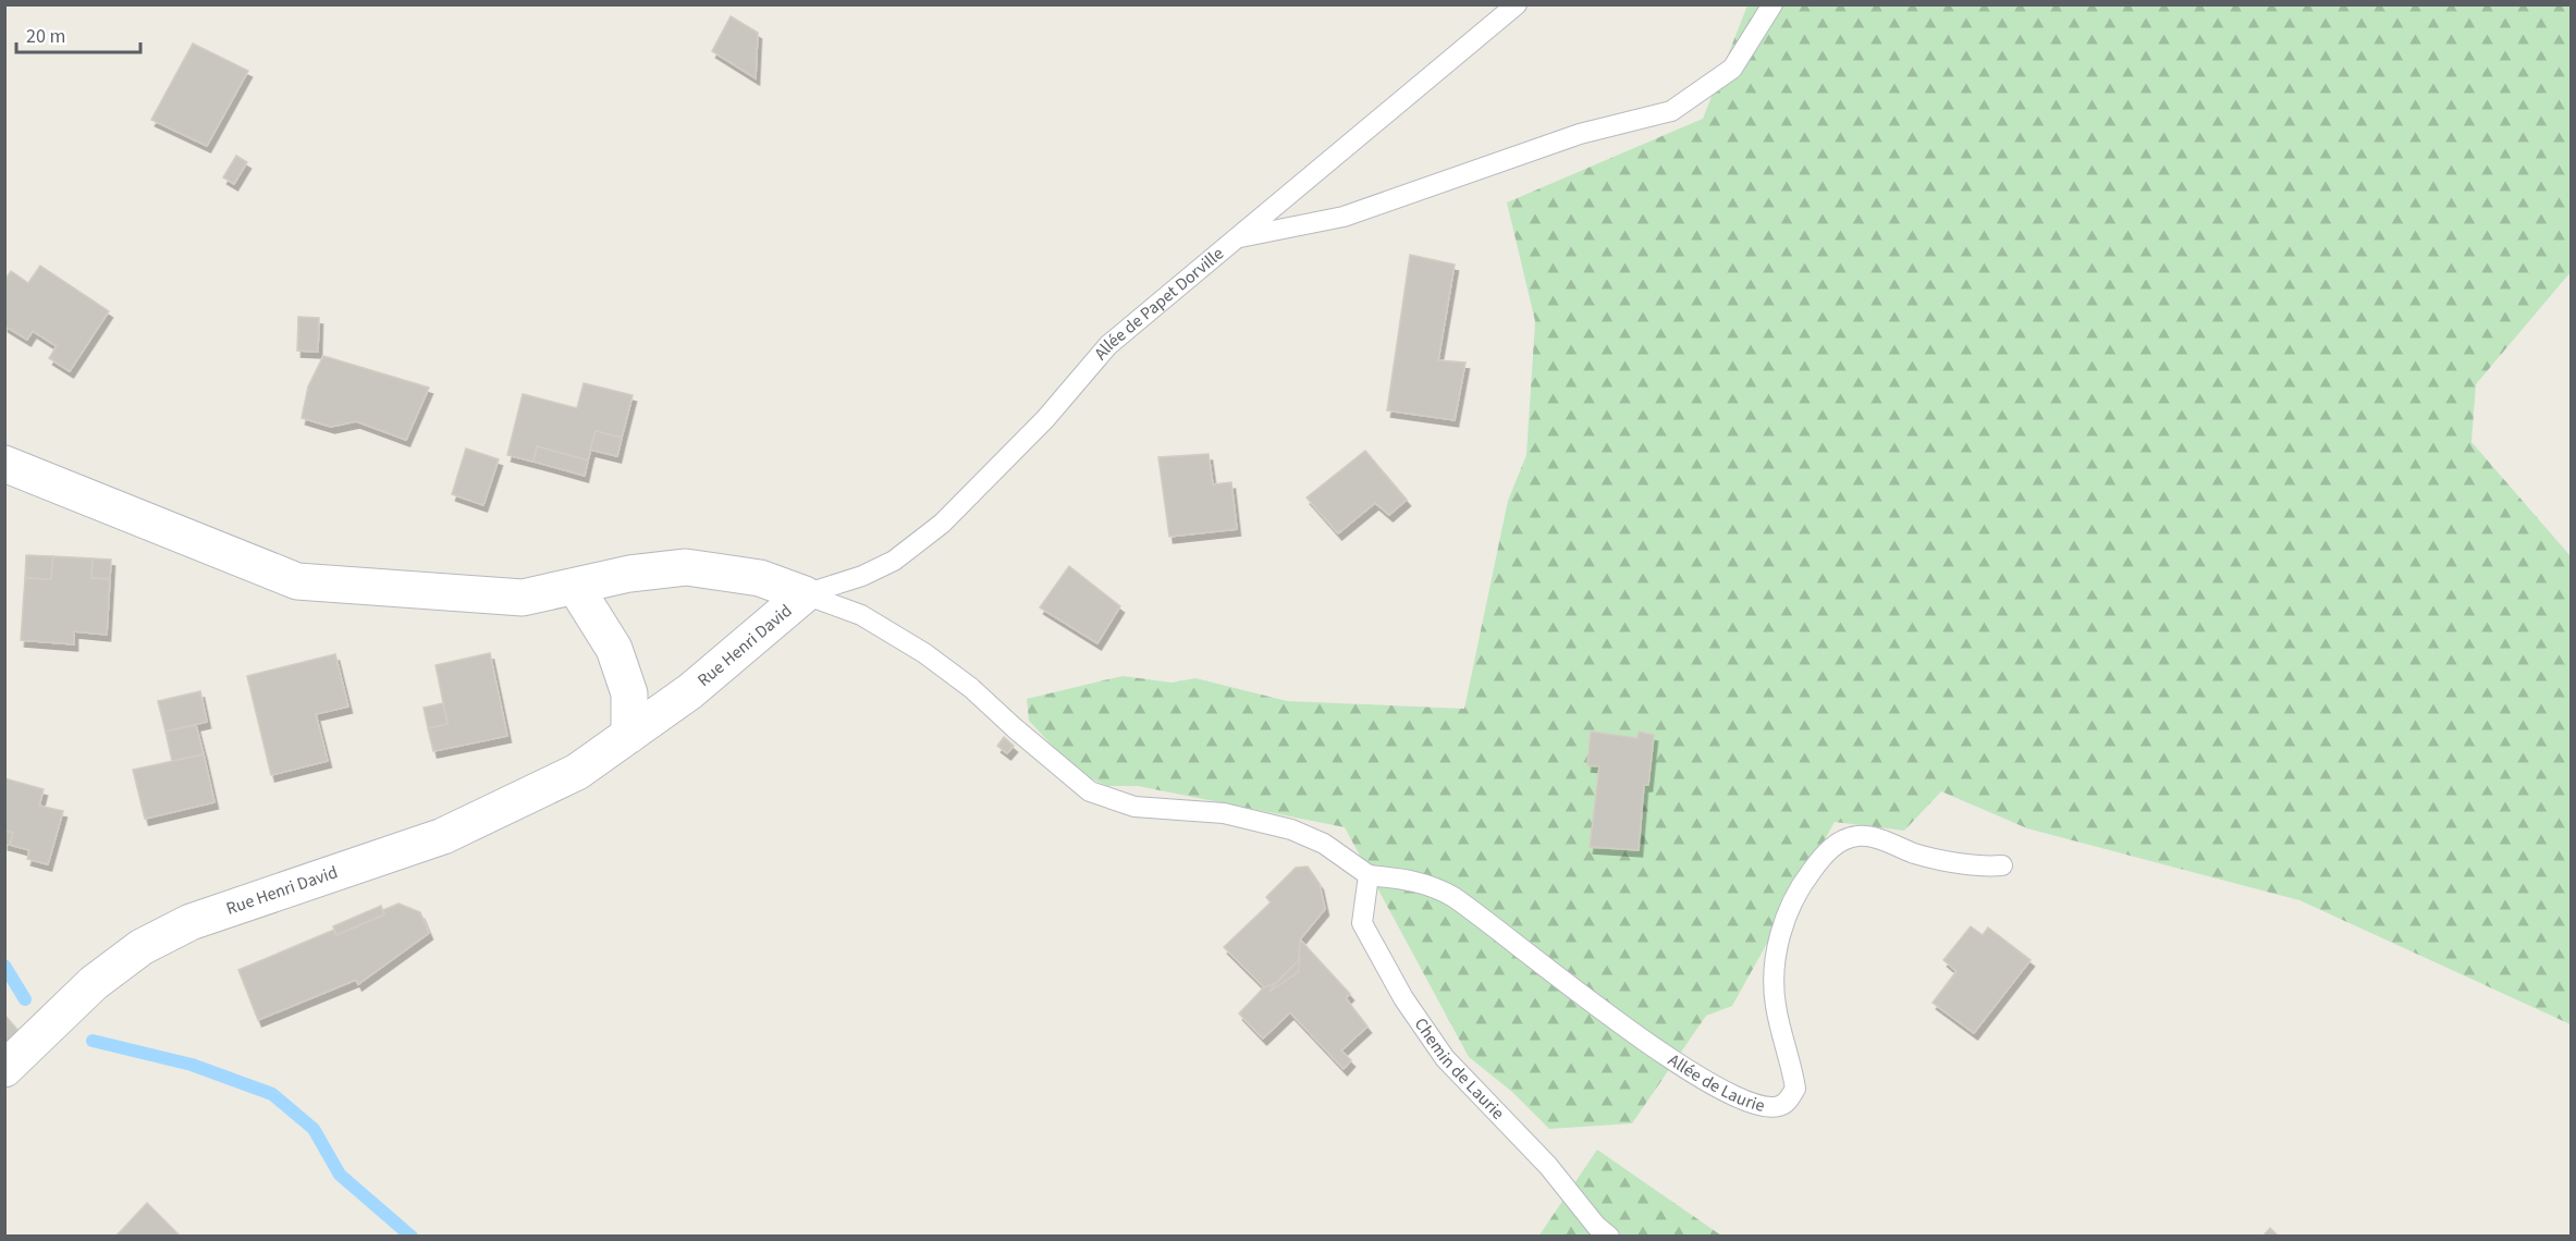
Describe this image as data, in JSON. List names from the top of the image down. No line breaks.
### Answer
{"streets":{"street":["Rue Henri David"],"lane":["Allée de Papet Dorville","Chemin de Laurie","Allée de Laurie"]},"crossings":[["Allée de Papet Dorville","Rue Henri David"],["Chemin de Laurie","Allée de Laurie"]],"scale_bar":"20 m"}
